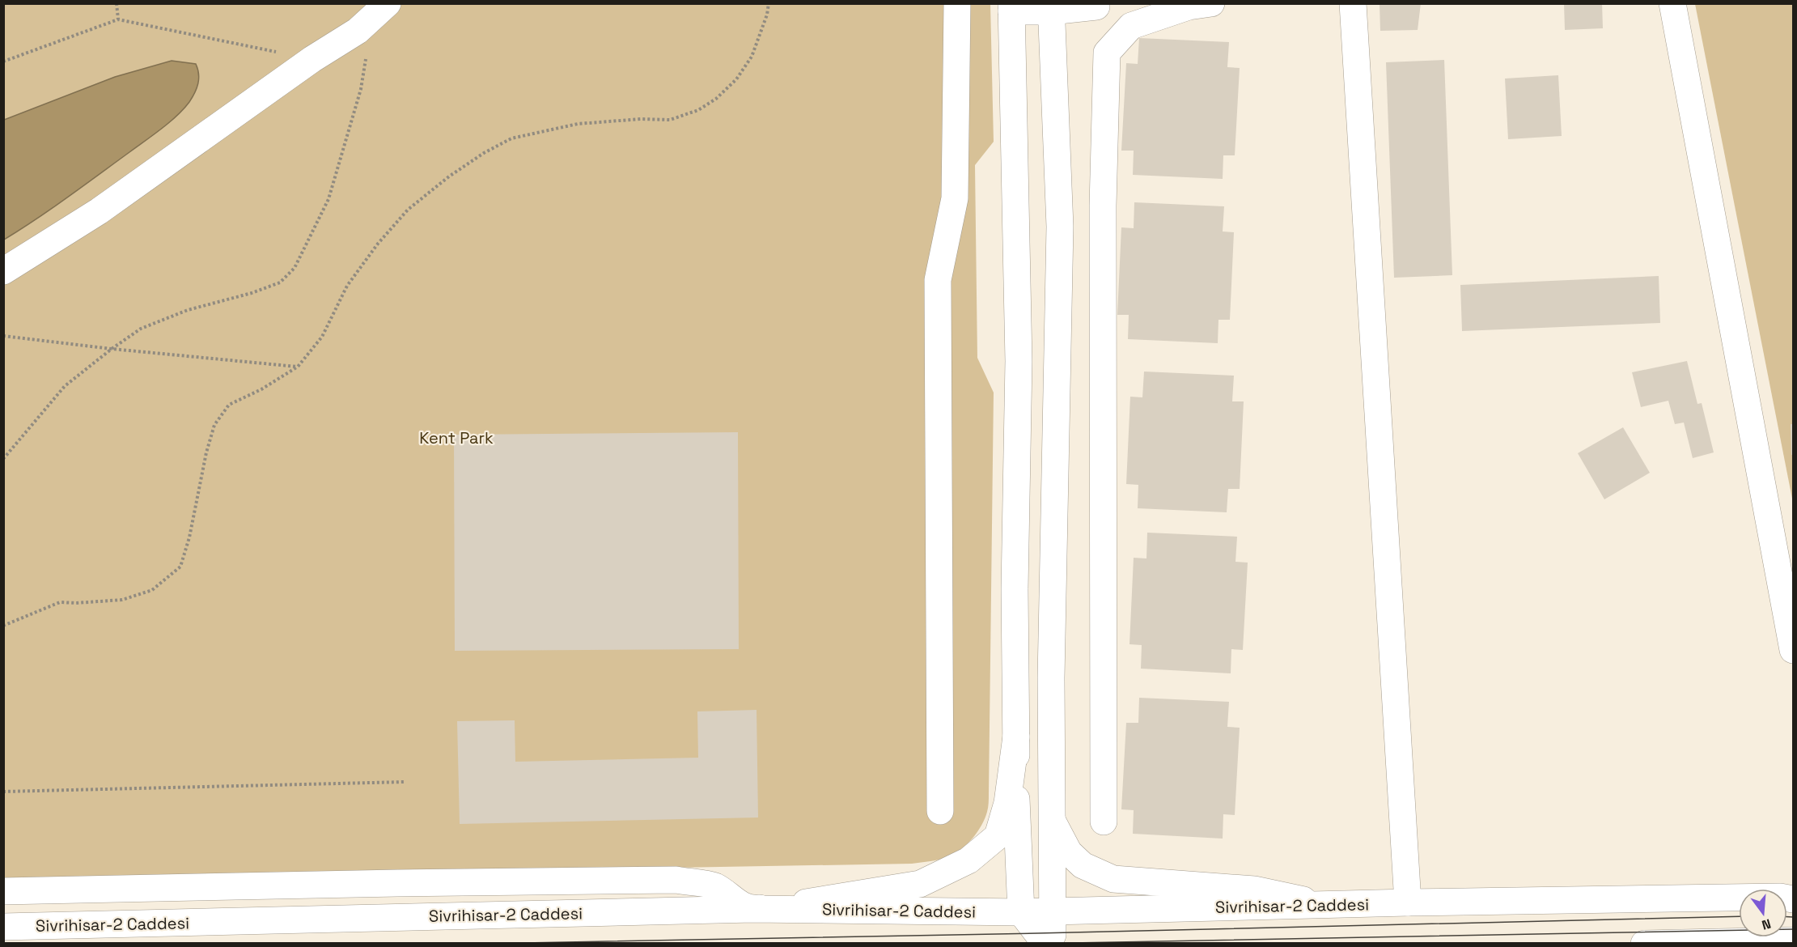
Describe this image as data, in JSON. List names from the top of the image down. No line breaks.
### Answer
{"streets":{"street":["Sivrihisar-2 Caddesi"]},"parks":["Kent Park"],"north":"bottom"}
